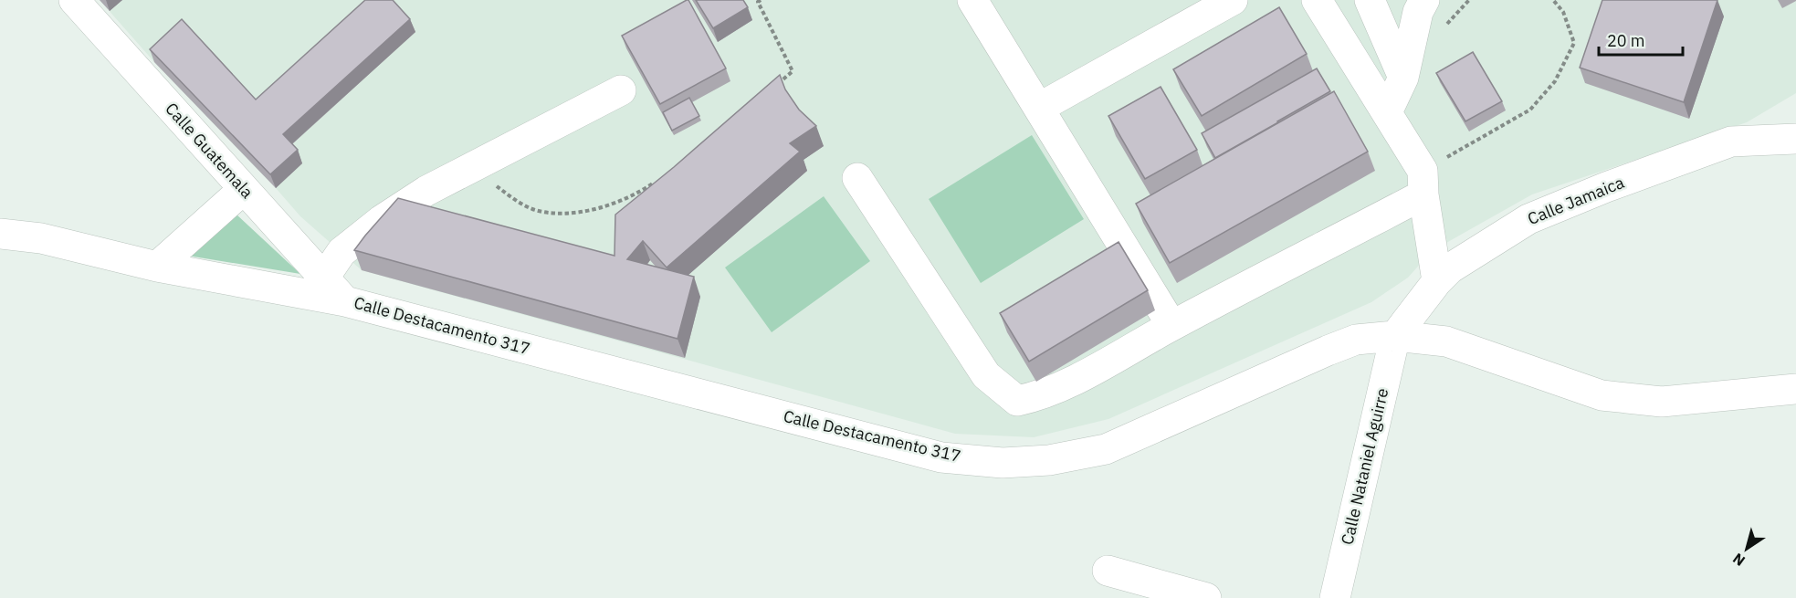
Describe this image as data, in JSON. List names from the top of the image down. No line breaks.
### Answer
{"streets":{"street":["Calle Guatemala","Calle Jamaica","Calle Destacamento 317","Calle Nataniel Aguirre"]},"crossings":[["Calle Guatemala","Calle Destacamento 317"],["Calle Jamaica","Calle Destacamento 317"],["Calle Jamaica","Calle Nataniel Aguirre"],["Calle Destacamento 317","Calle Nataniel Aguirre"]],"scale_bar":"20 m","north":"bottom left"}
